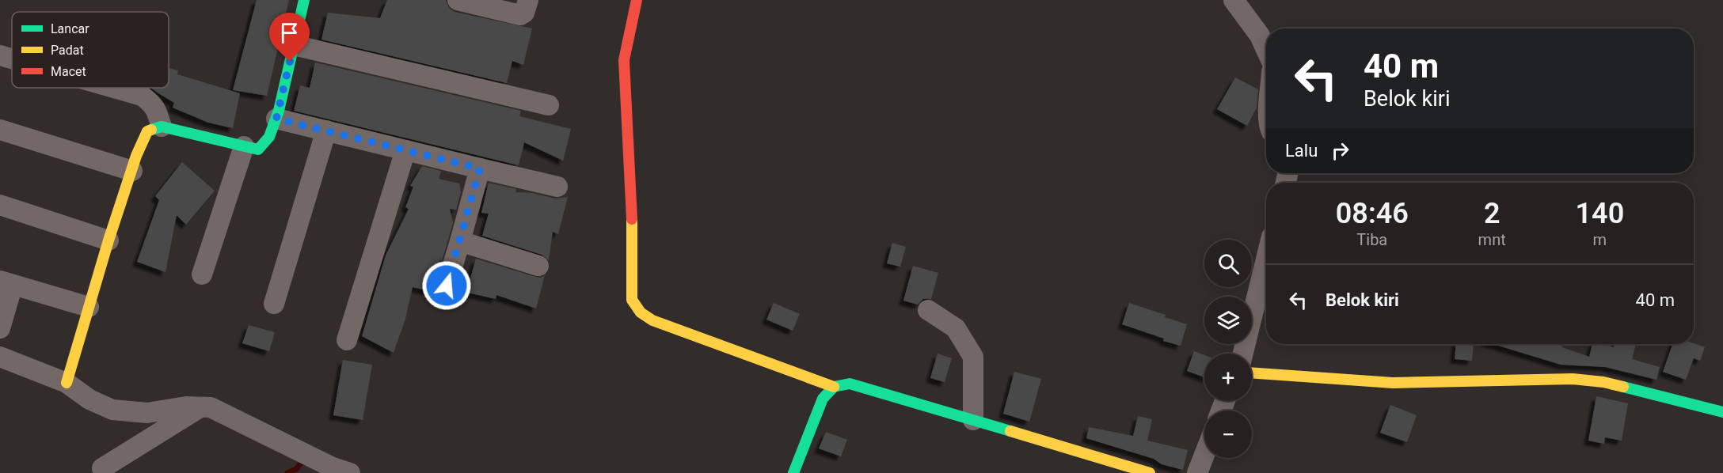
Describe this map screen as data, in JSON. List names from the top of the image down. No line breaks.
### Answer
{"legend":["Lancar","Padat","Macet"],"page":{"turn":["40 m","Belok kiri"],"then":"Lalu","eta":["08:46","Tiba","2","mnt","140","m"],"map_buttons":["+","−"],"list":[{"name":"Belok kiri","value":"40 m"}]}}
